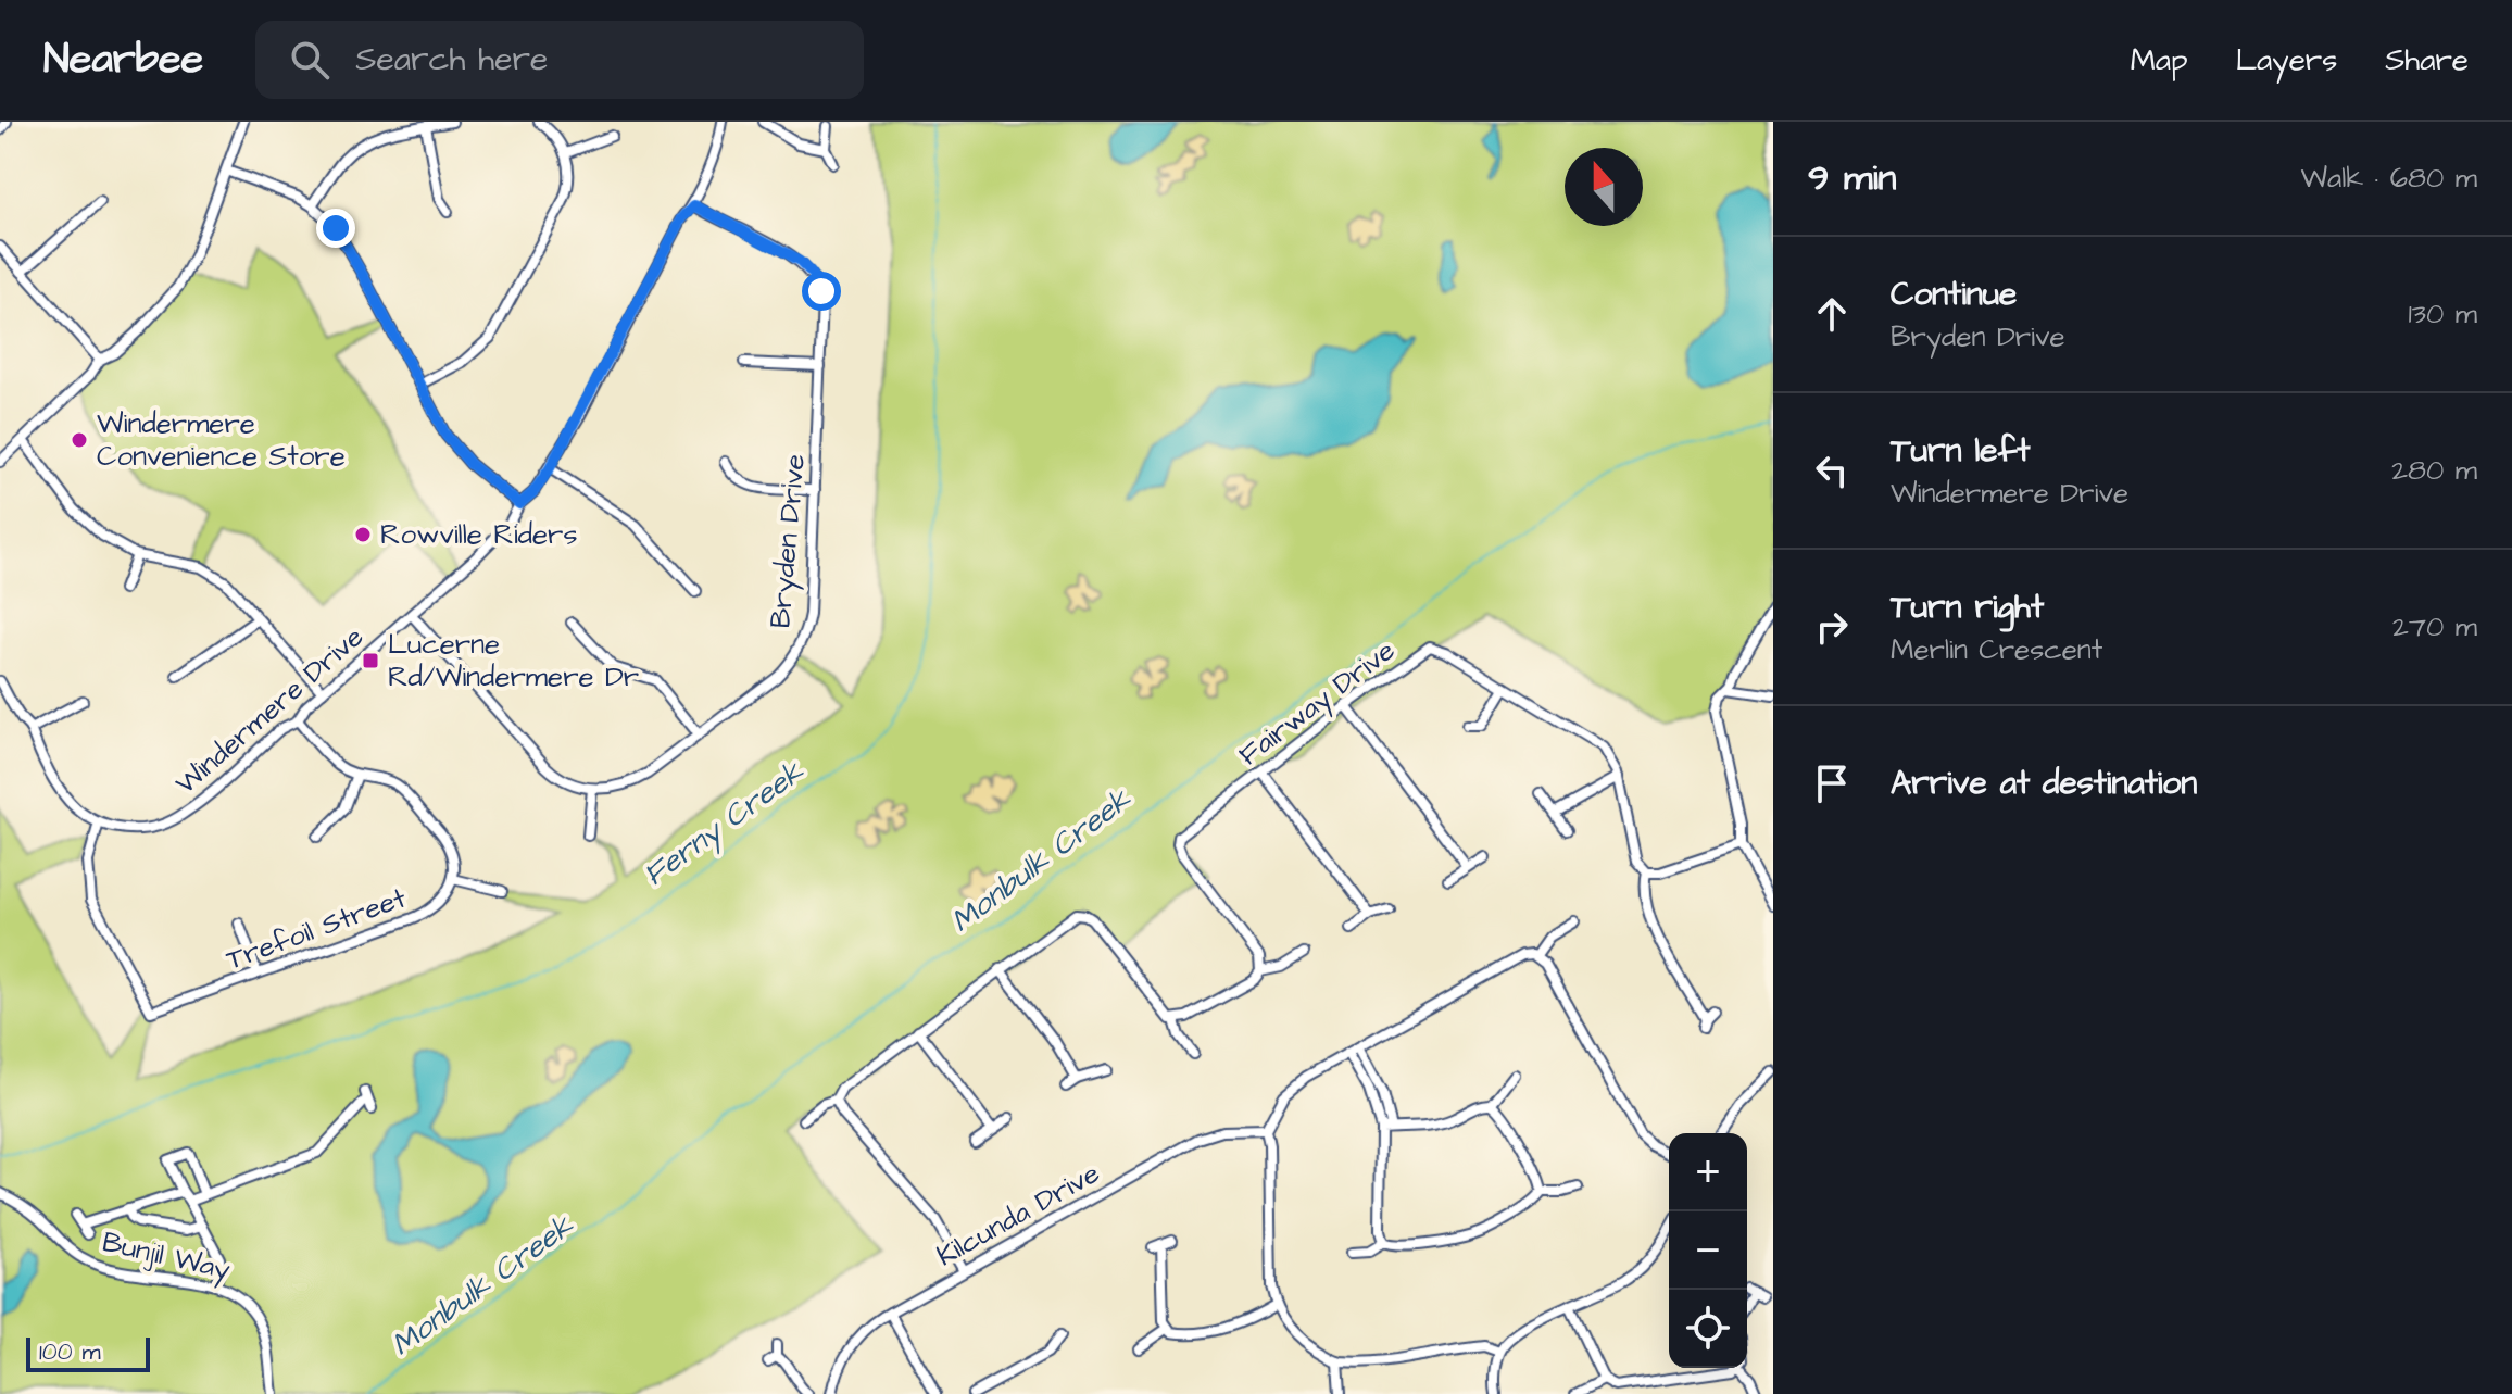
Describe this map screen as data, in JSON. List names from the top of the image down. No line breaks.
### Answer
{"streets":{"street":["Bryden Drive","Fairway Drive","Windermere Drive","Trefoil Street","Kilcunda Drive","Bunjil Way"]},"crossings":[["Bryden Drive","Windermere Drive"],["Windermere Drive","Trefoil Street"]],"water":["Ferny Creek","Monbulk Creek"],"places":{"other":["Windermere Convenience Store","Rowville Riders"],"transit":["Lucerne Rd/Windermere Dr"]},"scale_bar":"100 m","north":"top","page":{"header":"Nearbee","search":"Search here","nav":["Map","Layers","Share"],"heading":["9 min","Walk · 680 m"],"list":[["Continue","Bryden Drive","130 m"],["Turn left","Windermere Drive","280 m"],["Turn right","Merlin Crescent","270 m"],"Arrive at destination"],"map_buttons":["+","−"],"scale":"100 m"}}
